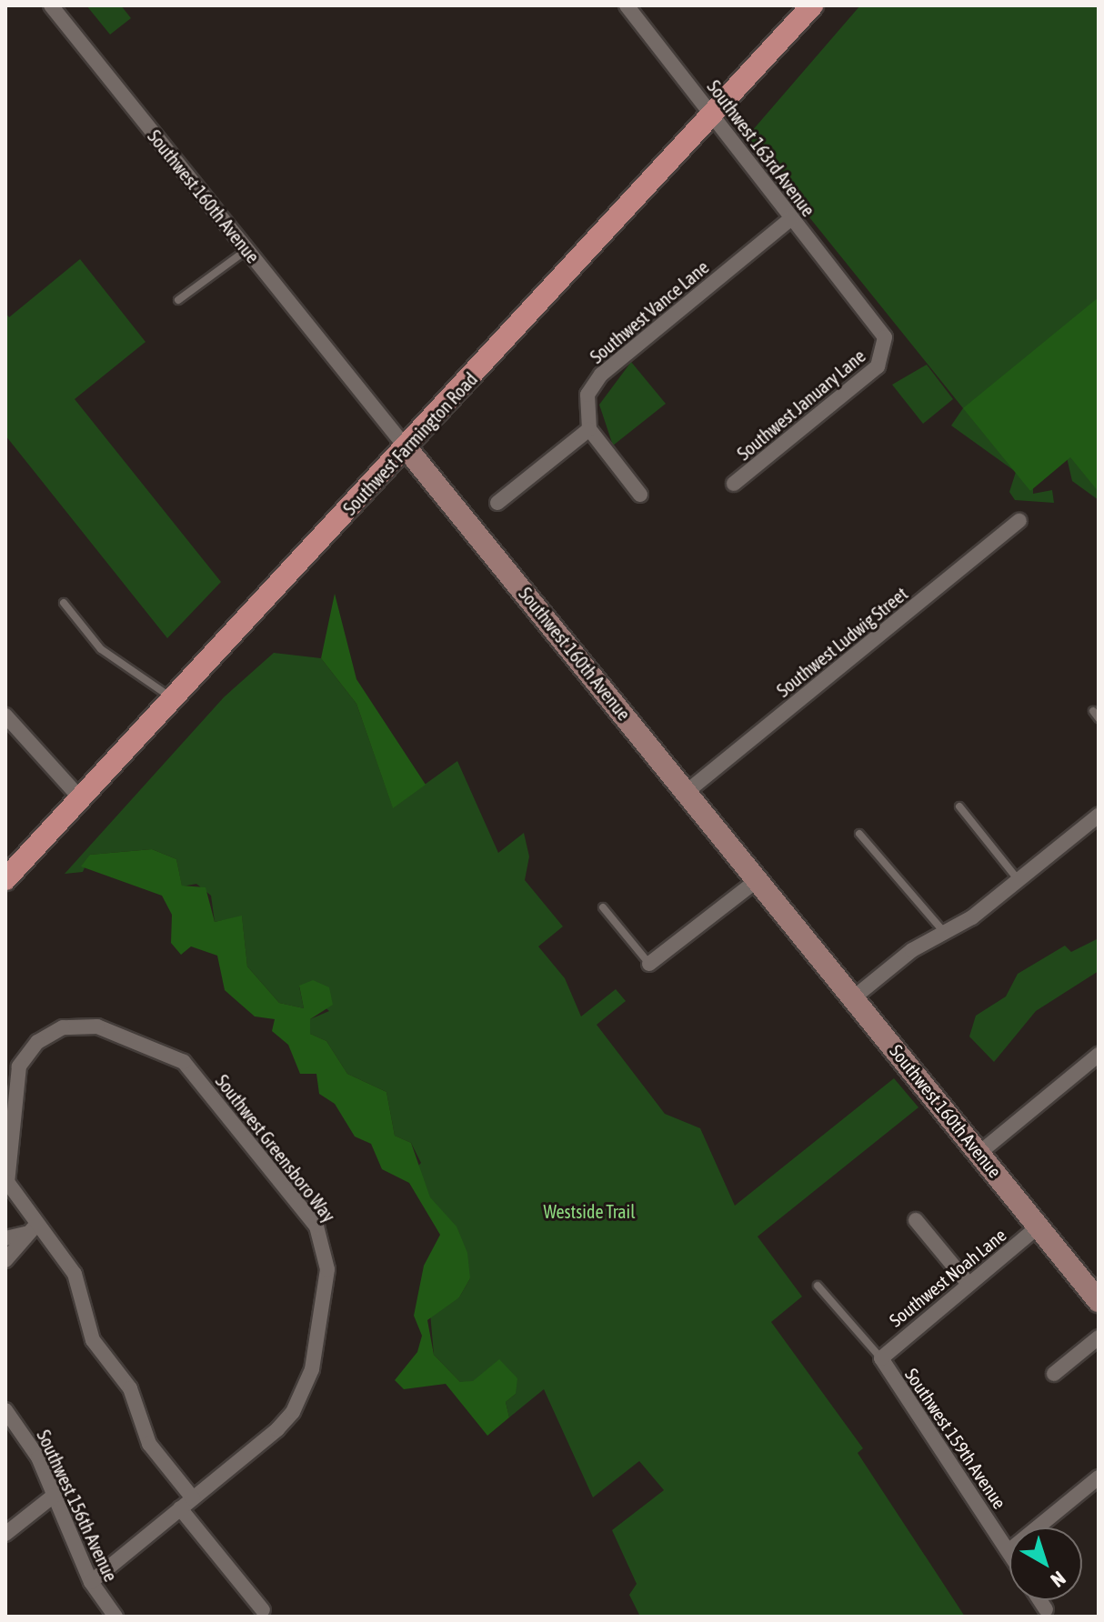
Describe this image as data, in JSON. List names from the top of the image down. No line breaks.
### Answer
{"streets":{"main road":["Southwest Farmington Road"],"street":["Southwest 163rd Avenue","Southwest 160th Avenue","Southwest Vance Lane","Southwest January Lane","Southwest Ludwig Street","Southwest Greensboro Way","Southwest Noah Lane","Southwest 159th Avenue","Southwest 156th Avenue"]},"crossings":[["Southwest 163rd Avenue","Southwest Vance Lane"],["Southwest 163rd Avenue","Southwest January Lane"],["Southwest 163rd Avenue","Southwest Farmington Road"],["Southwest 160th Avenue","Southwest Farmington Road"],["Southwest 160th Avenue","Southwest Ludwig Street"],["Southwest 160th Avenue","Southwest Noah Lane"],["Southwest Greensboro Way","Southwest 156th Avenue"],["Southwest Noah Lane","Southwest 159th Avenue"]],"parks":["Westside Trail"],"north":"bottom right"}
